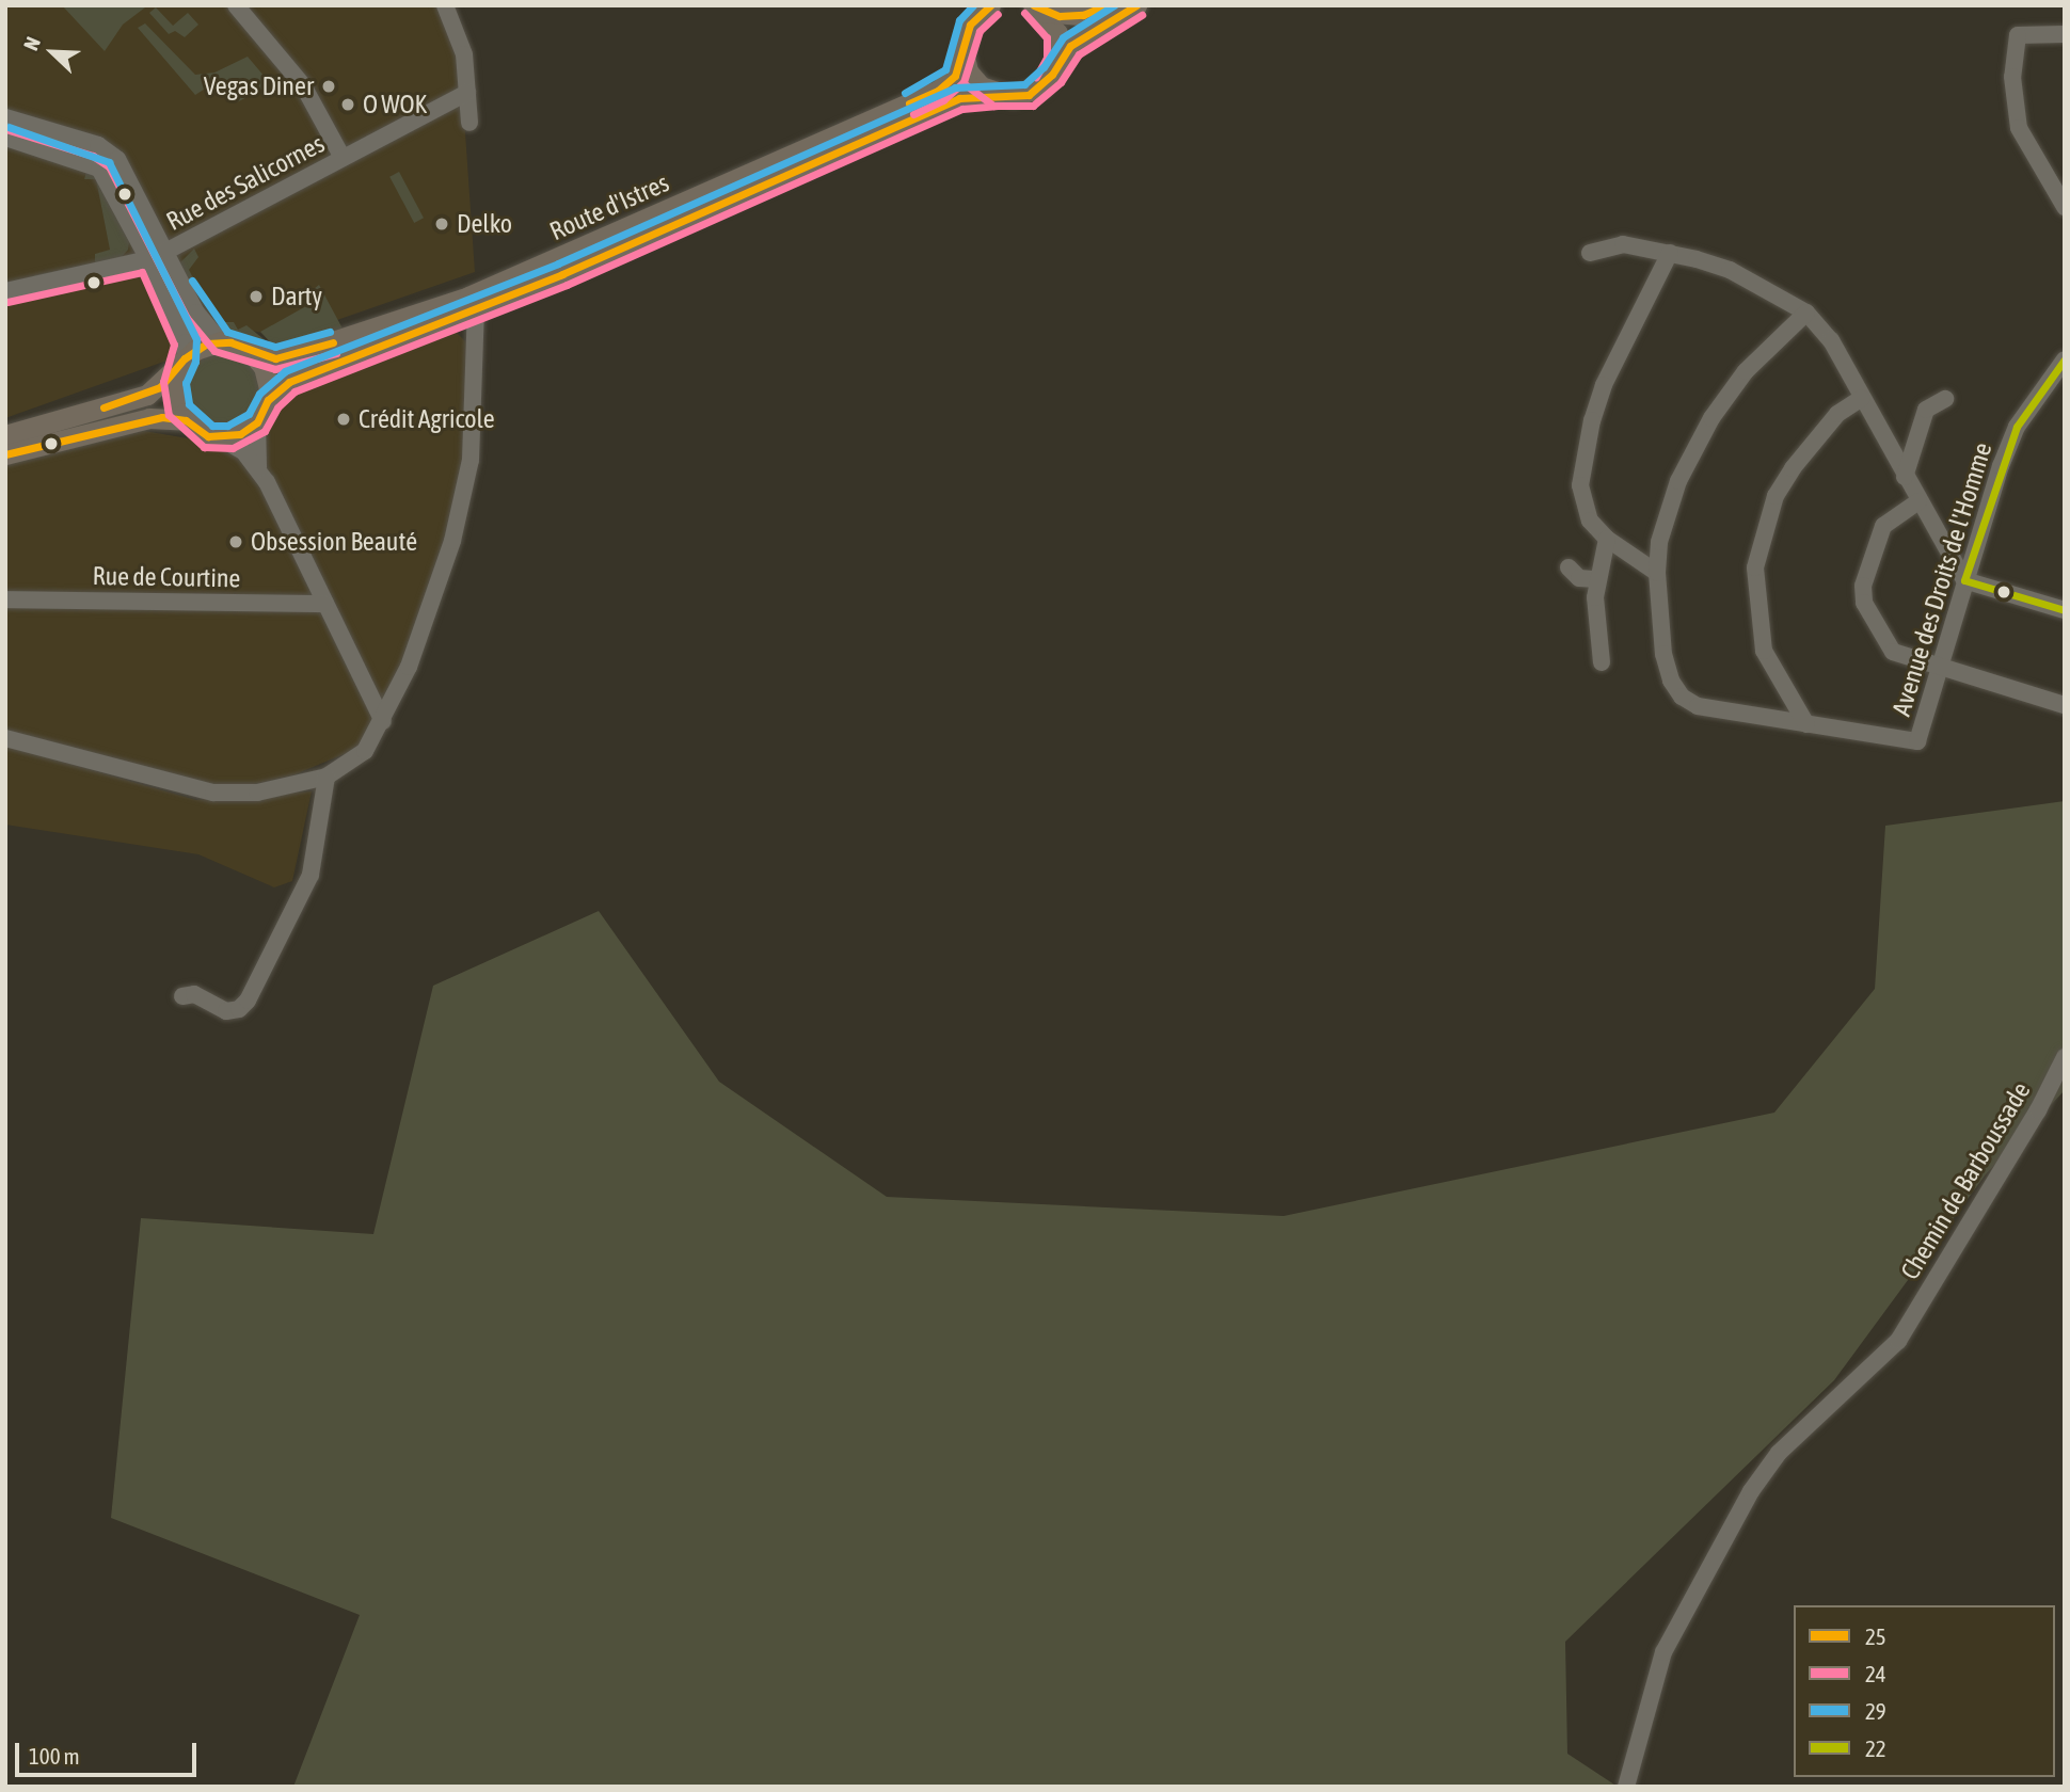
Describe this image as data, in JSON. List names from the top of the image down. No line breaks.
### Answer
{"streets":{"main road":["Route d'Istres"],"street":["Rue des Salicornes","Rue de Courtine","Avenue des Droits de l'Homme","Chemin de Barboussade"]},"places":["Vegas Diner","O WOK","Delko","Darty","Crédit Agricole","Obsession Beauté"],"lines":["transit line 25","transit line 29","transit line 24","transit line 22"],"legend":["25","24","29","22"],"scale_bar":"100 m","north":"top left"}
